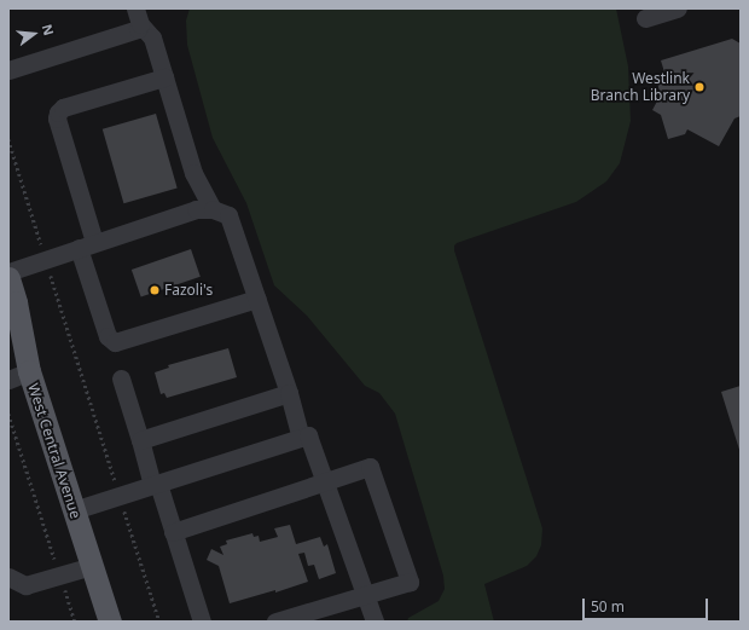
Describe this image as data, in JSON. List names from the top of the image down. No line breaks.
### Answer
{"streets":{"main road":["West Central Avenue"]},"places":["Westlink Branch Library","Fazoli's"],"scale_bar":"50 m","north":"right"}
